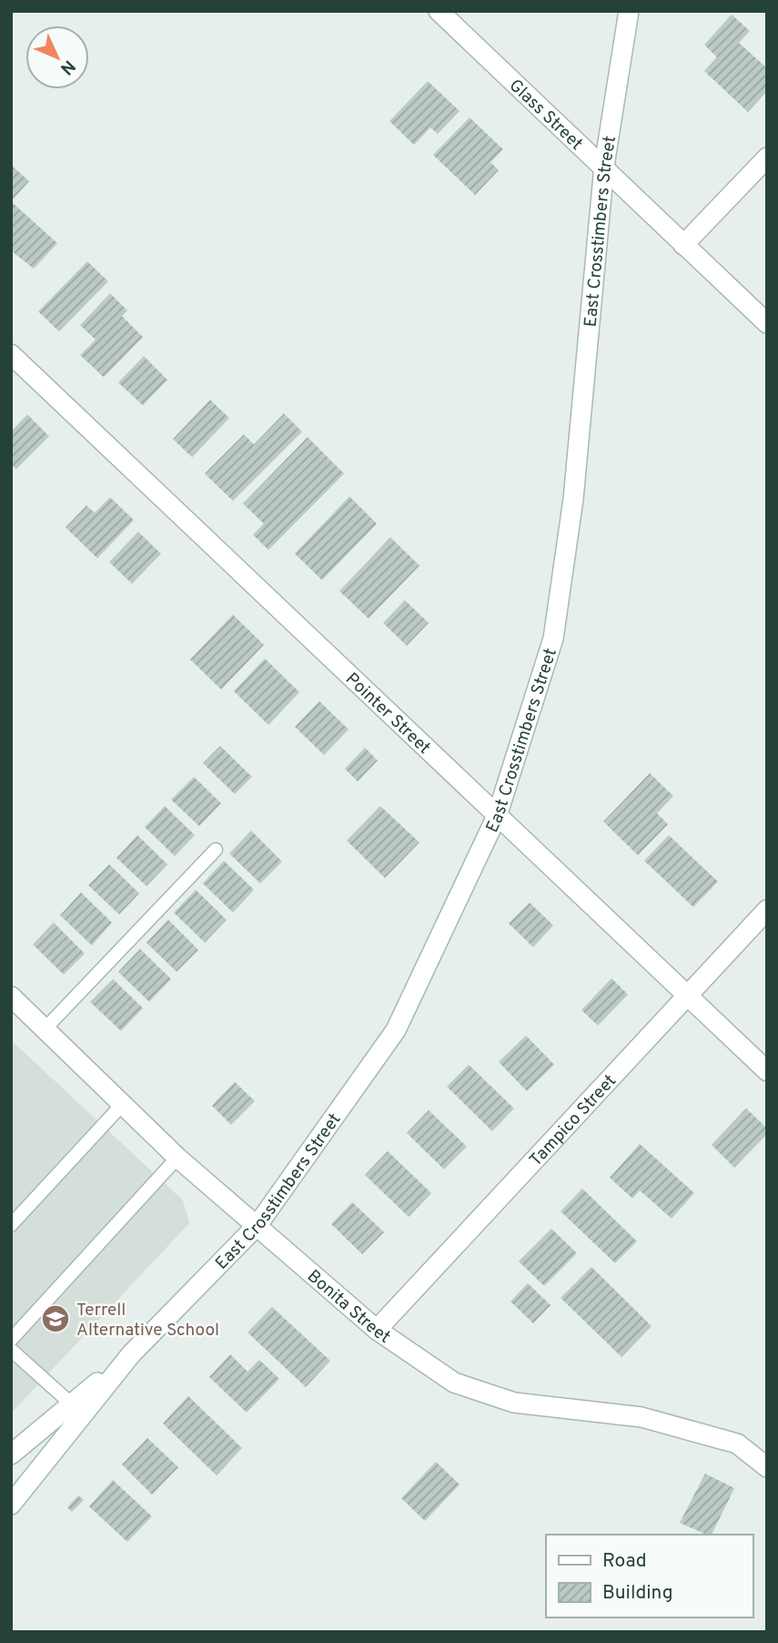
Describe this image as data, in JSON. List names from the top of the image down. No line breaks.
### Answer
{"streets":{"street":["Glass Street","East Crosstimbers Street","Pointer Street","Tampico Street","Bonita Street"]},"crossings":[["Glass Street","East Crosstimbers Street"],["East Crosstimbers Street","Pointer Street"],["East Crosstimbers Street","Bonita Street"],["Pointer Street","Tampico Street"],["Tampico Street","Bonita Street"]],"places":{"school or university":["Terrell Alternative School"]},"legend":["Road","Building"],"north":"bottom right"}
